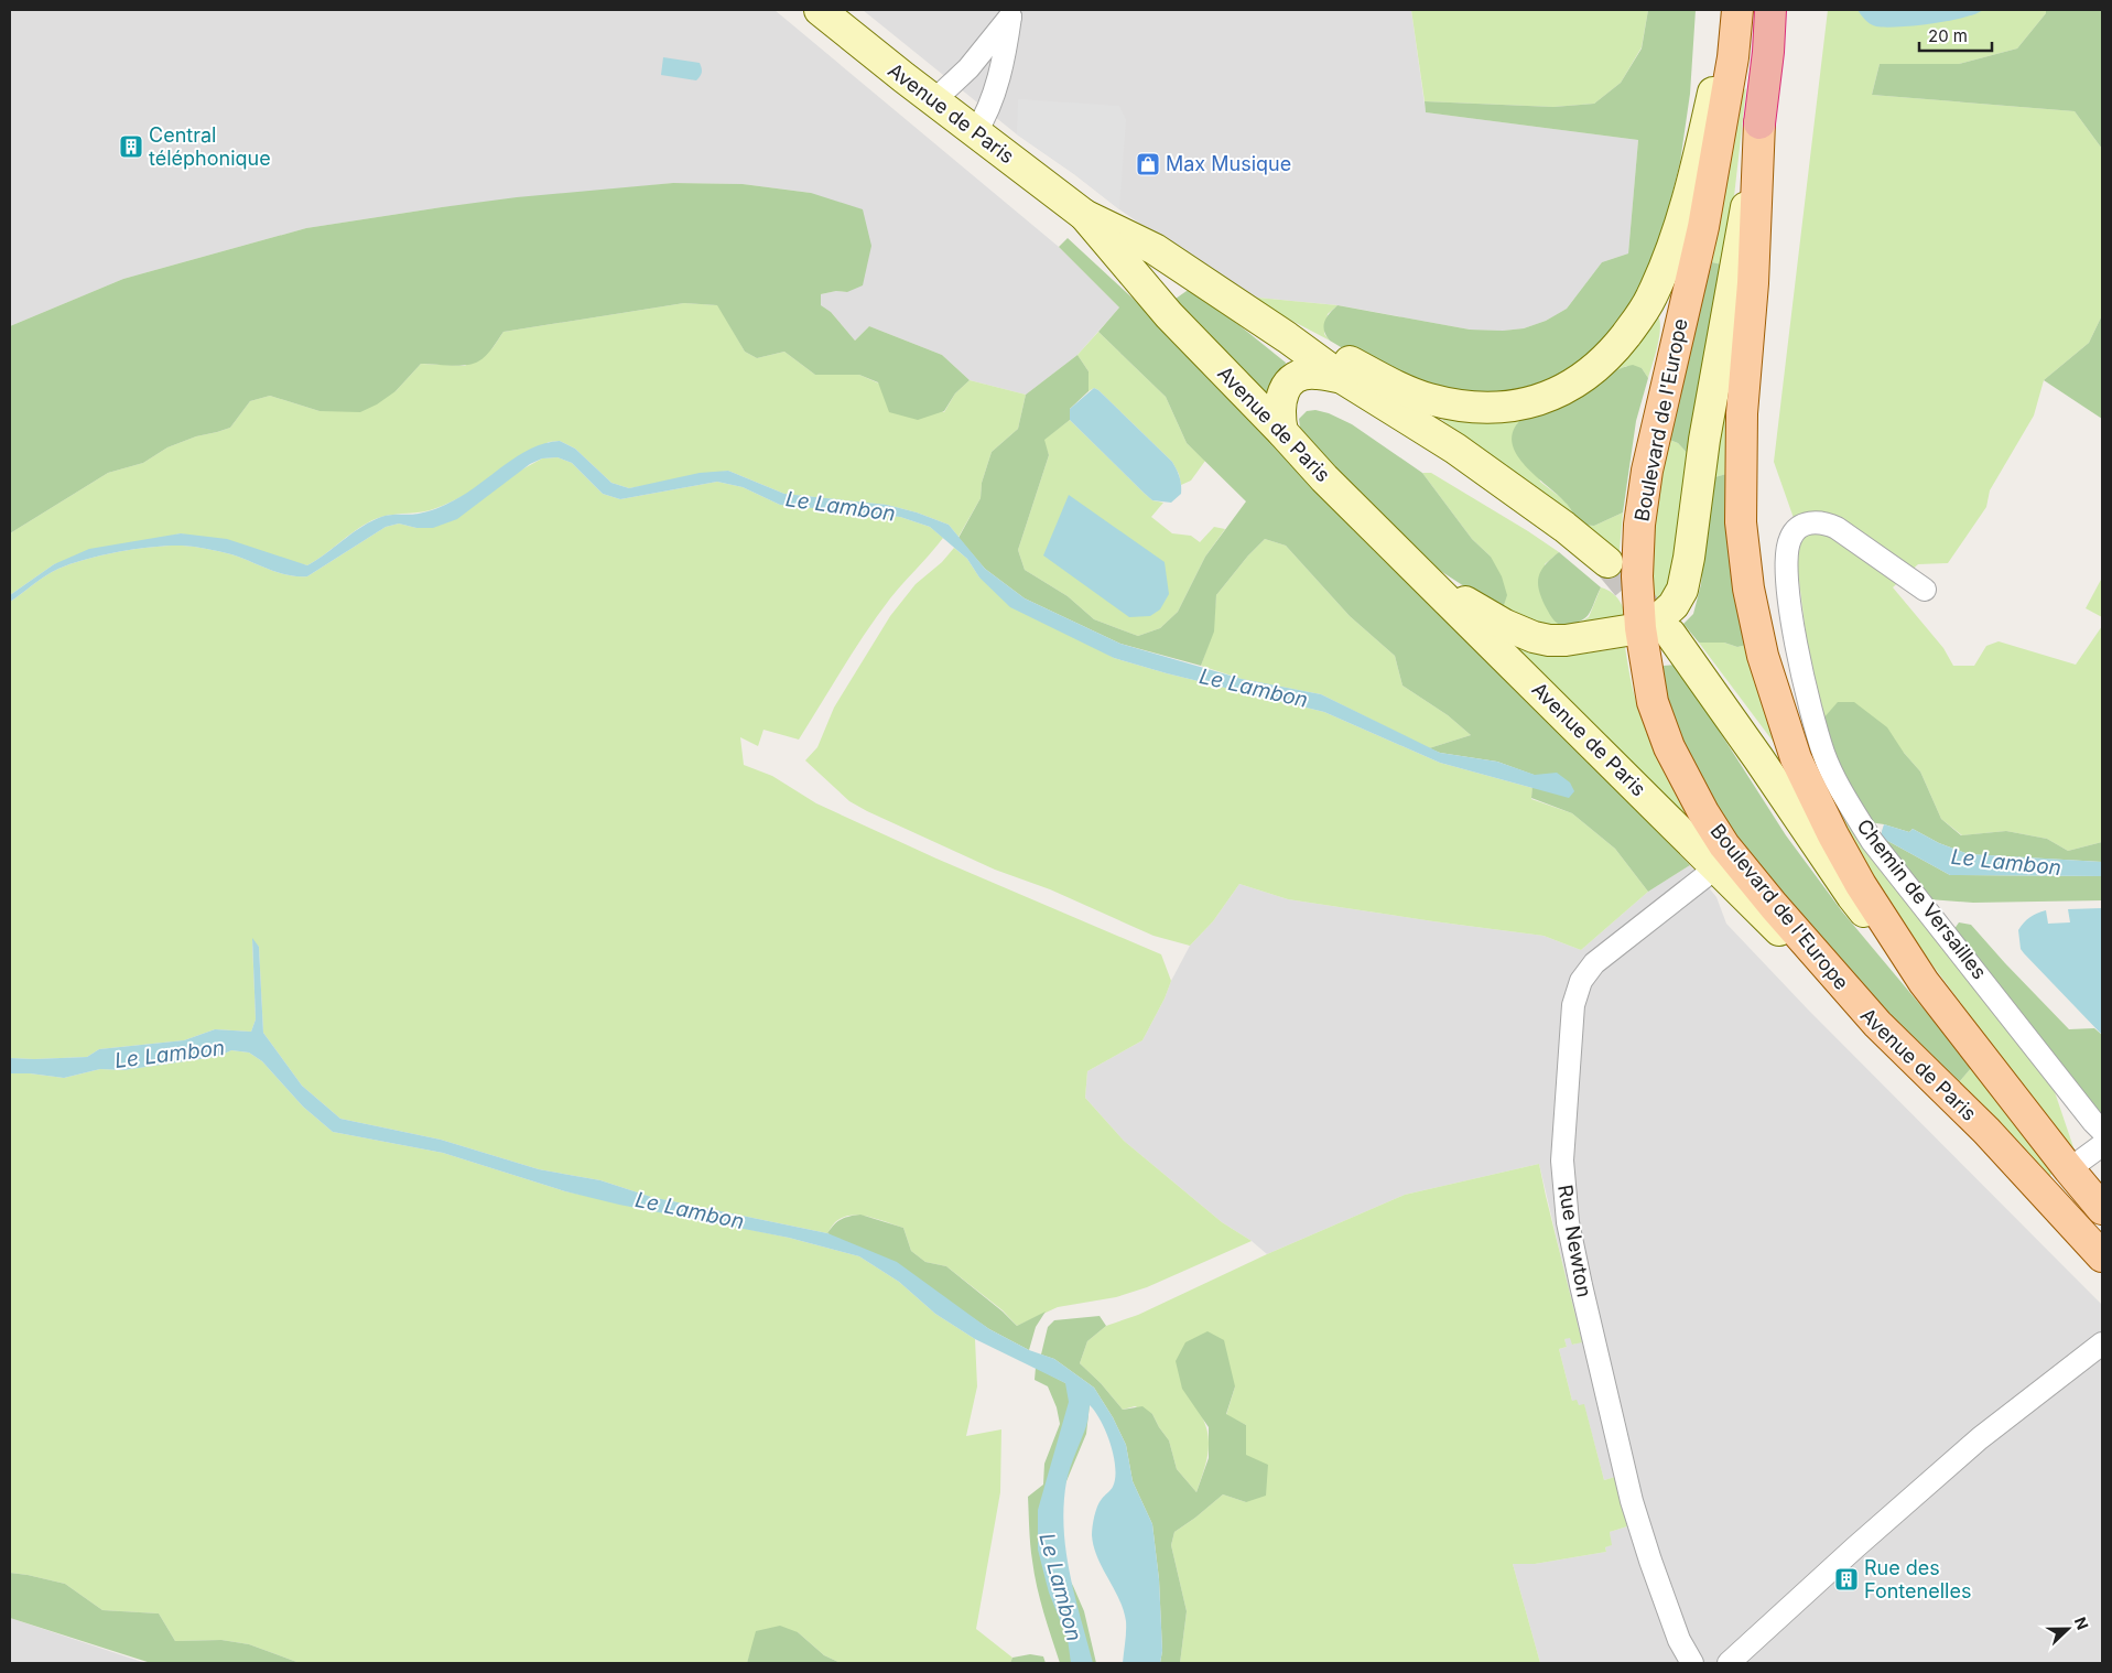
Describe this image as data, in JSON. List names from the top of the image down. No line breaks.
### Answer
{"streets":{"main road":["Avenue de Paris","Boulevard de l'Europe"],"street":["Chemin de Versailles","Rue Newton"]},"crossings":[["Avenue de Paris","Boulevard de l'Europe"],["Avenue de Paris","Rue Newton"]],"water":["Le Lambon"],"places":{"building":["Central téléphonique","Rue des Fontenelles"],"shop":["Max Musique"]},"scale_bar":"20 m","north":"right"}
